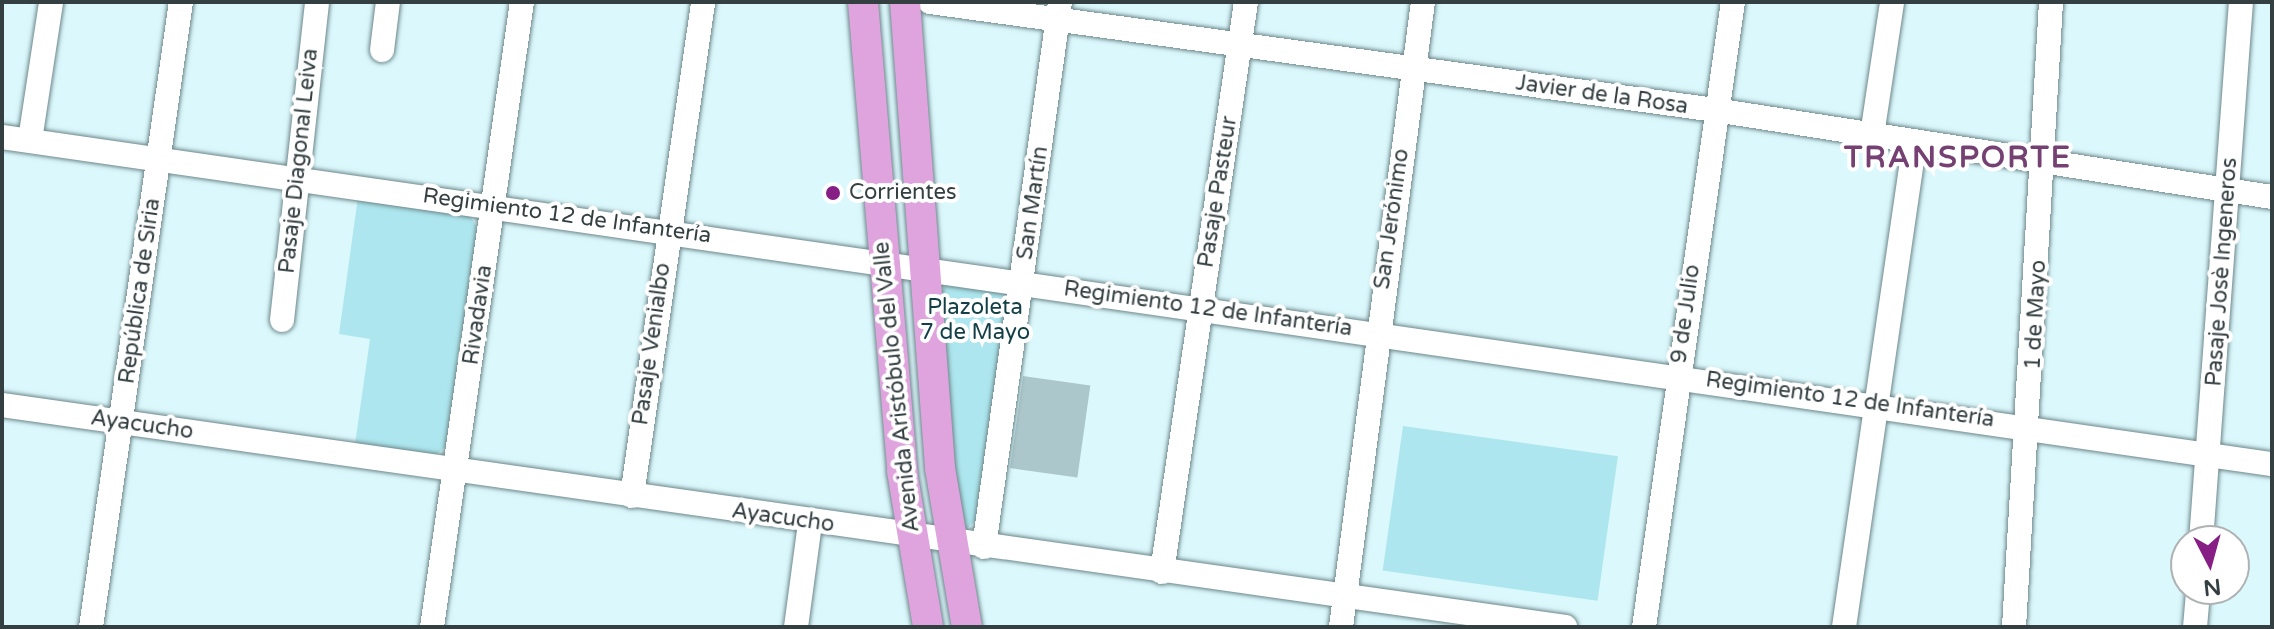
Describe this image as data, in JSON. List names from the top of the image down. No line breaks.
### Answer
{"streets":{"main road":["Avenida Aristóbulo del Valle"],"street":["Javier de la Rosa","Pasaje Diagonal Leiva","Pasaje Pasteur","San Martín","Regimiento 12 de Infantería","San Jerónimo","Pasaje Josè Ingeneros","República de Siria","9 de Julio","Rivadavia","1 de Mayo","Pasaje Venialbo","Ayacucho"]},"crossings":[["Javier de la Rosa","Pasaje Pasteur"],["Javier de la Rosa","San Martín"],["Javier de la Rosa","San Jerónimo"],["Javier de la Rosa","Pasaje Josè Ingeneros"],["Javier de la Rosa","9 de Julio"],["Javier de la Rosa","1 de Mayo"],["Pasaje Diagonal Leiva","Regimiento 12 de Infantería"],["Pasaje Pasteur","Regimiento 12 de Infantería"],["Pasaje Pasteur","Ayacucho"],["San Martín","Regimiento 12 de Infantería"],["San Martín","Ayacucho"],["Regimiento 12 de Infantería","San Jerónimo"],["Regimiento 12 de Infantería","Pasaje Josè Ingeneros"],["Regimiento 12 de Infantería","República de Siria"],["Regimiento 12 de Infantería","9 de Julio"],["Regimiento 12 de Infantería","Rivadavia"],["Regimiento 12 de Infantería","1 de Mayo"],["Regimiento 12 de Infantería","Pasaje Venialbo"],["Regimiento 12 de Infantería","Avenida Aristóbulo del Valle"],["San Jerónimo","Ayacucho"],["República de Siria","Ayacucho"],["Rivadavia","Ayacucho"],["Pasaje Venialbo","Ayacucho"],["Avenida Aristóbulo del Valle","Ayacucho"]],"districts":["TRANSPORTE"],"parks":["Plazoleta 7 de Mayo"],"places":["Corrientes"],"north":"bottom"}
